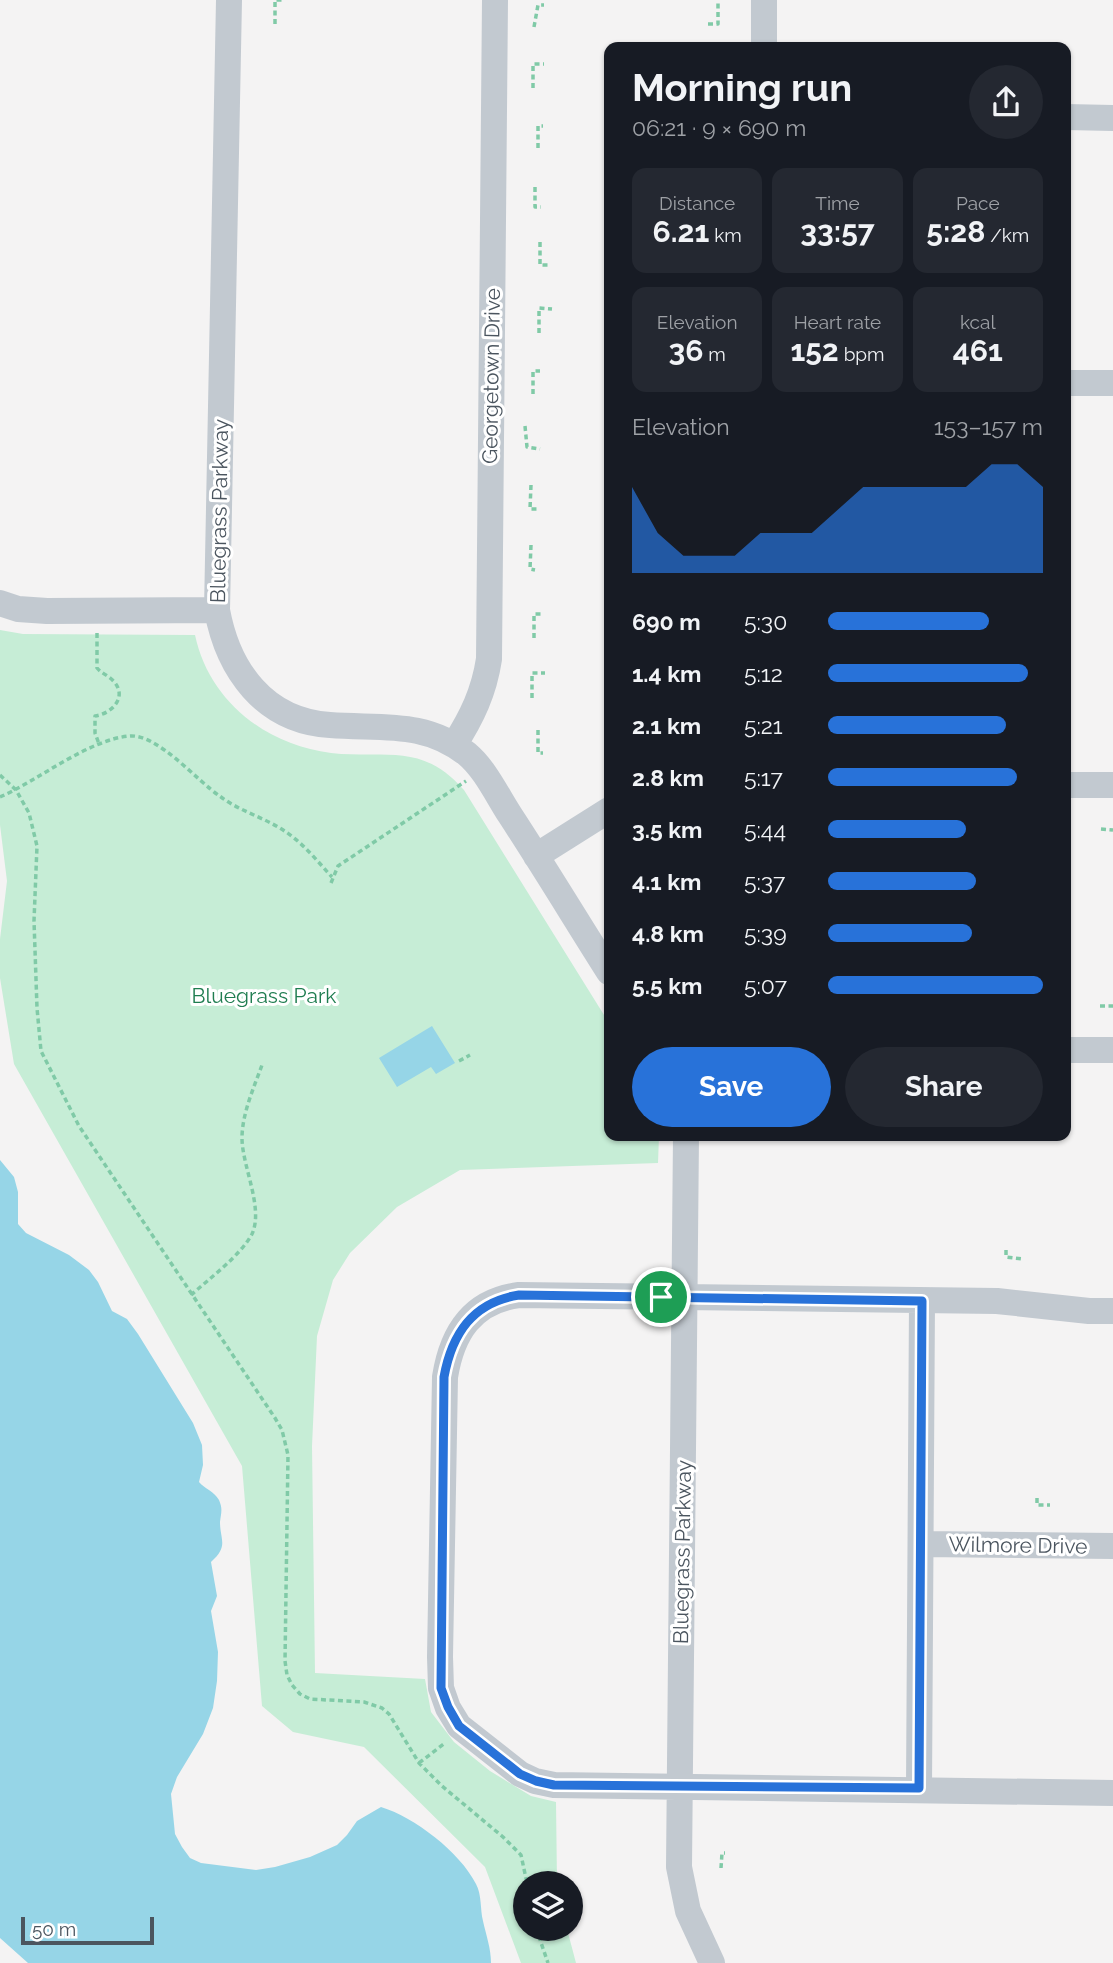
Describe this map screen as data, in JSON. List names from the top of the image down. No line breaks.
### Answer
{"streets":{"street":["Georgetown Drive","Bluegrass Parkway","Wilmore Drive"]},"crossings":[["Georgetown Drive","Bluegrass Parkway"]],"parks":["Bluegrass Park"],"scale_bar":"50 m","page":{"heading":["Morning run","06:21 · 9 × 690 m"],"stats":[["Distance","6.21 km"],["Time","33:57"],["Pace","5:28 /km"],["Elevation","36 m"],["Heart rate","152 bpm"],["kcal","461"]],"chart":["Elevation","153–157 m"],"list":[{"name":"690 m","note":"5:30"},{"name":"1.4 km","note":"5:12"},{"name":"2.1 km","note":"5:21"},{"name":"2.8 km","note":"5:17"},{"name":"3.5 km","note":"5:44"},{"name":"4.1 km","note":"5:37"},{"name":"4.8 km","note":"5:39"},{"name":"5.5 km","note":"5:07"}],"buttons":["Save","Share"],"scale":"50 m"}}
